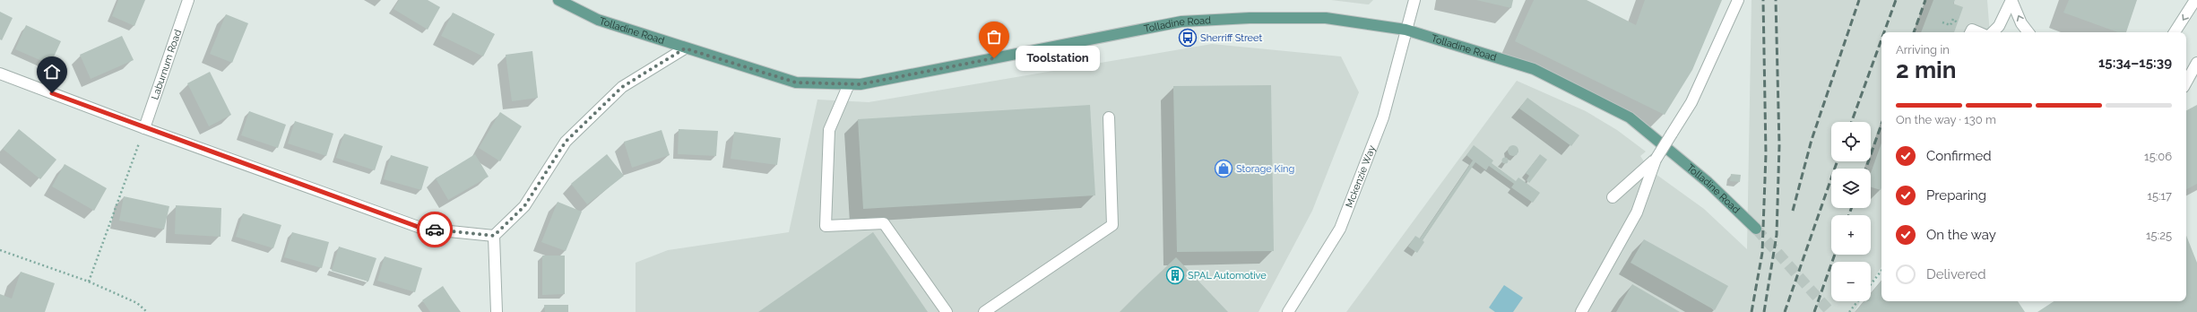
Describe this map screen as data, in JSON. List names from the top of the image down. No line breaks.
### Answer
{"streets":{"main road":["Tolladine Road"],"street":["Laburnum Road","Mckenzie Way"]},"crossings":[["Tolladine Road","Mckenzie Way"]],"places":{"bus stop":["Sherriff Street"],"other":["Toolstation"],"shop":["Storage King"],"building":["SPAL Automotive"]},"page":{"heading":["2 min","Arriving in","15:34–15:39"],"bubble":"Toolstation","bar":"On the way · 130 m","map_buttons":["+","−"],"list":[["Confirmed","15:06"],["Preparing","15:17"],["On the way","15:25"],"Delivered"]}}
